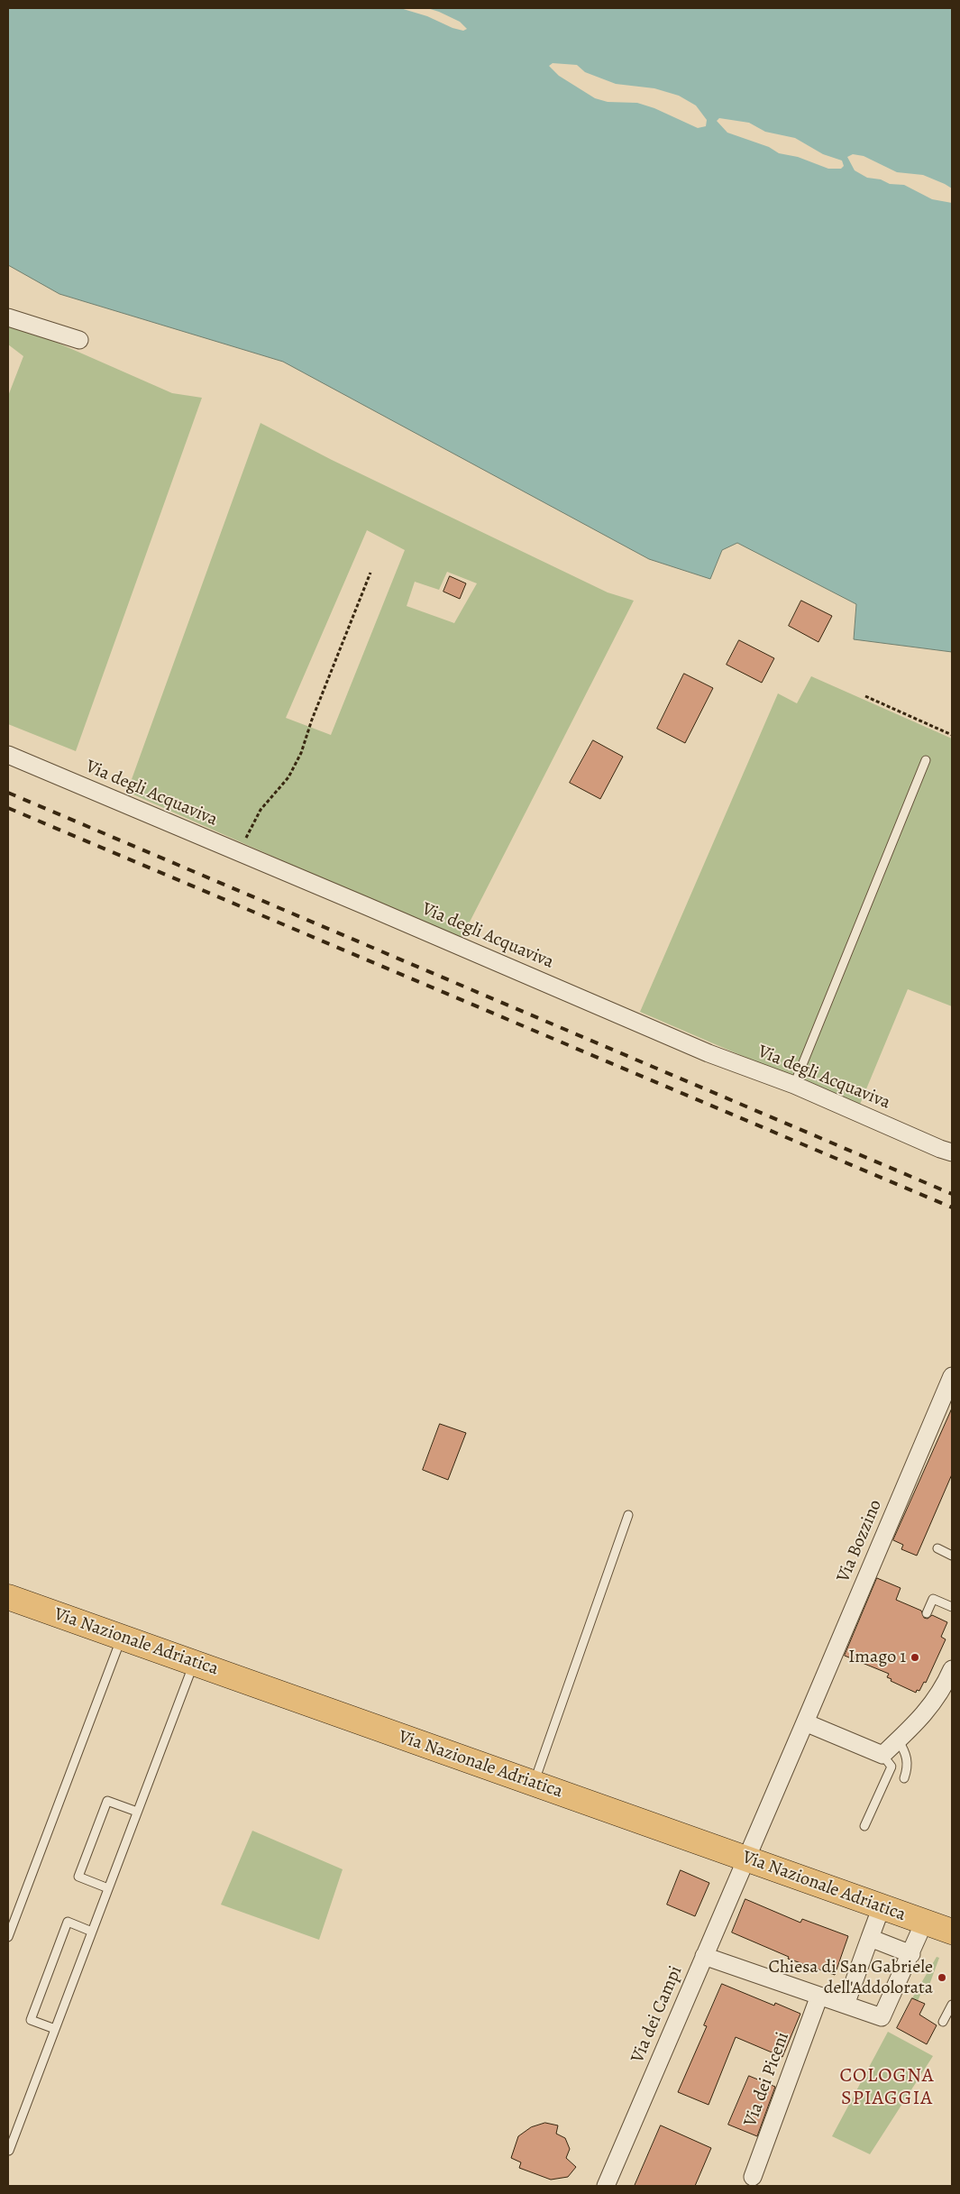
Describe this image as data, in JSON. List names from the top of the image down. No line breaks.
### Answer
{"streets":{"main road":["Via Nazionale Adriatica"],"street":["Via degli Acquaviva","Via Bozzino","Via dei Campi","Via dei Piceni"]},"crossings":[["Via Bozzino","Via Nazionale Adriatica"],["Via Bozzino","Via dei Campi"],["Via Nazionale Adriatica","Via dei Campi"]],"districts":["COLOGNA SPIAGGIA"],"places":["Imago 1","Chiesa di San Gabriele dell'Addolorata"]}
